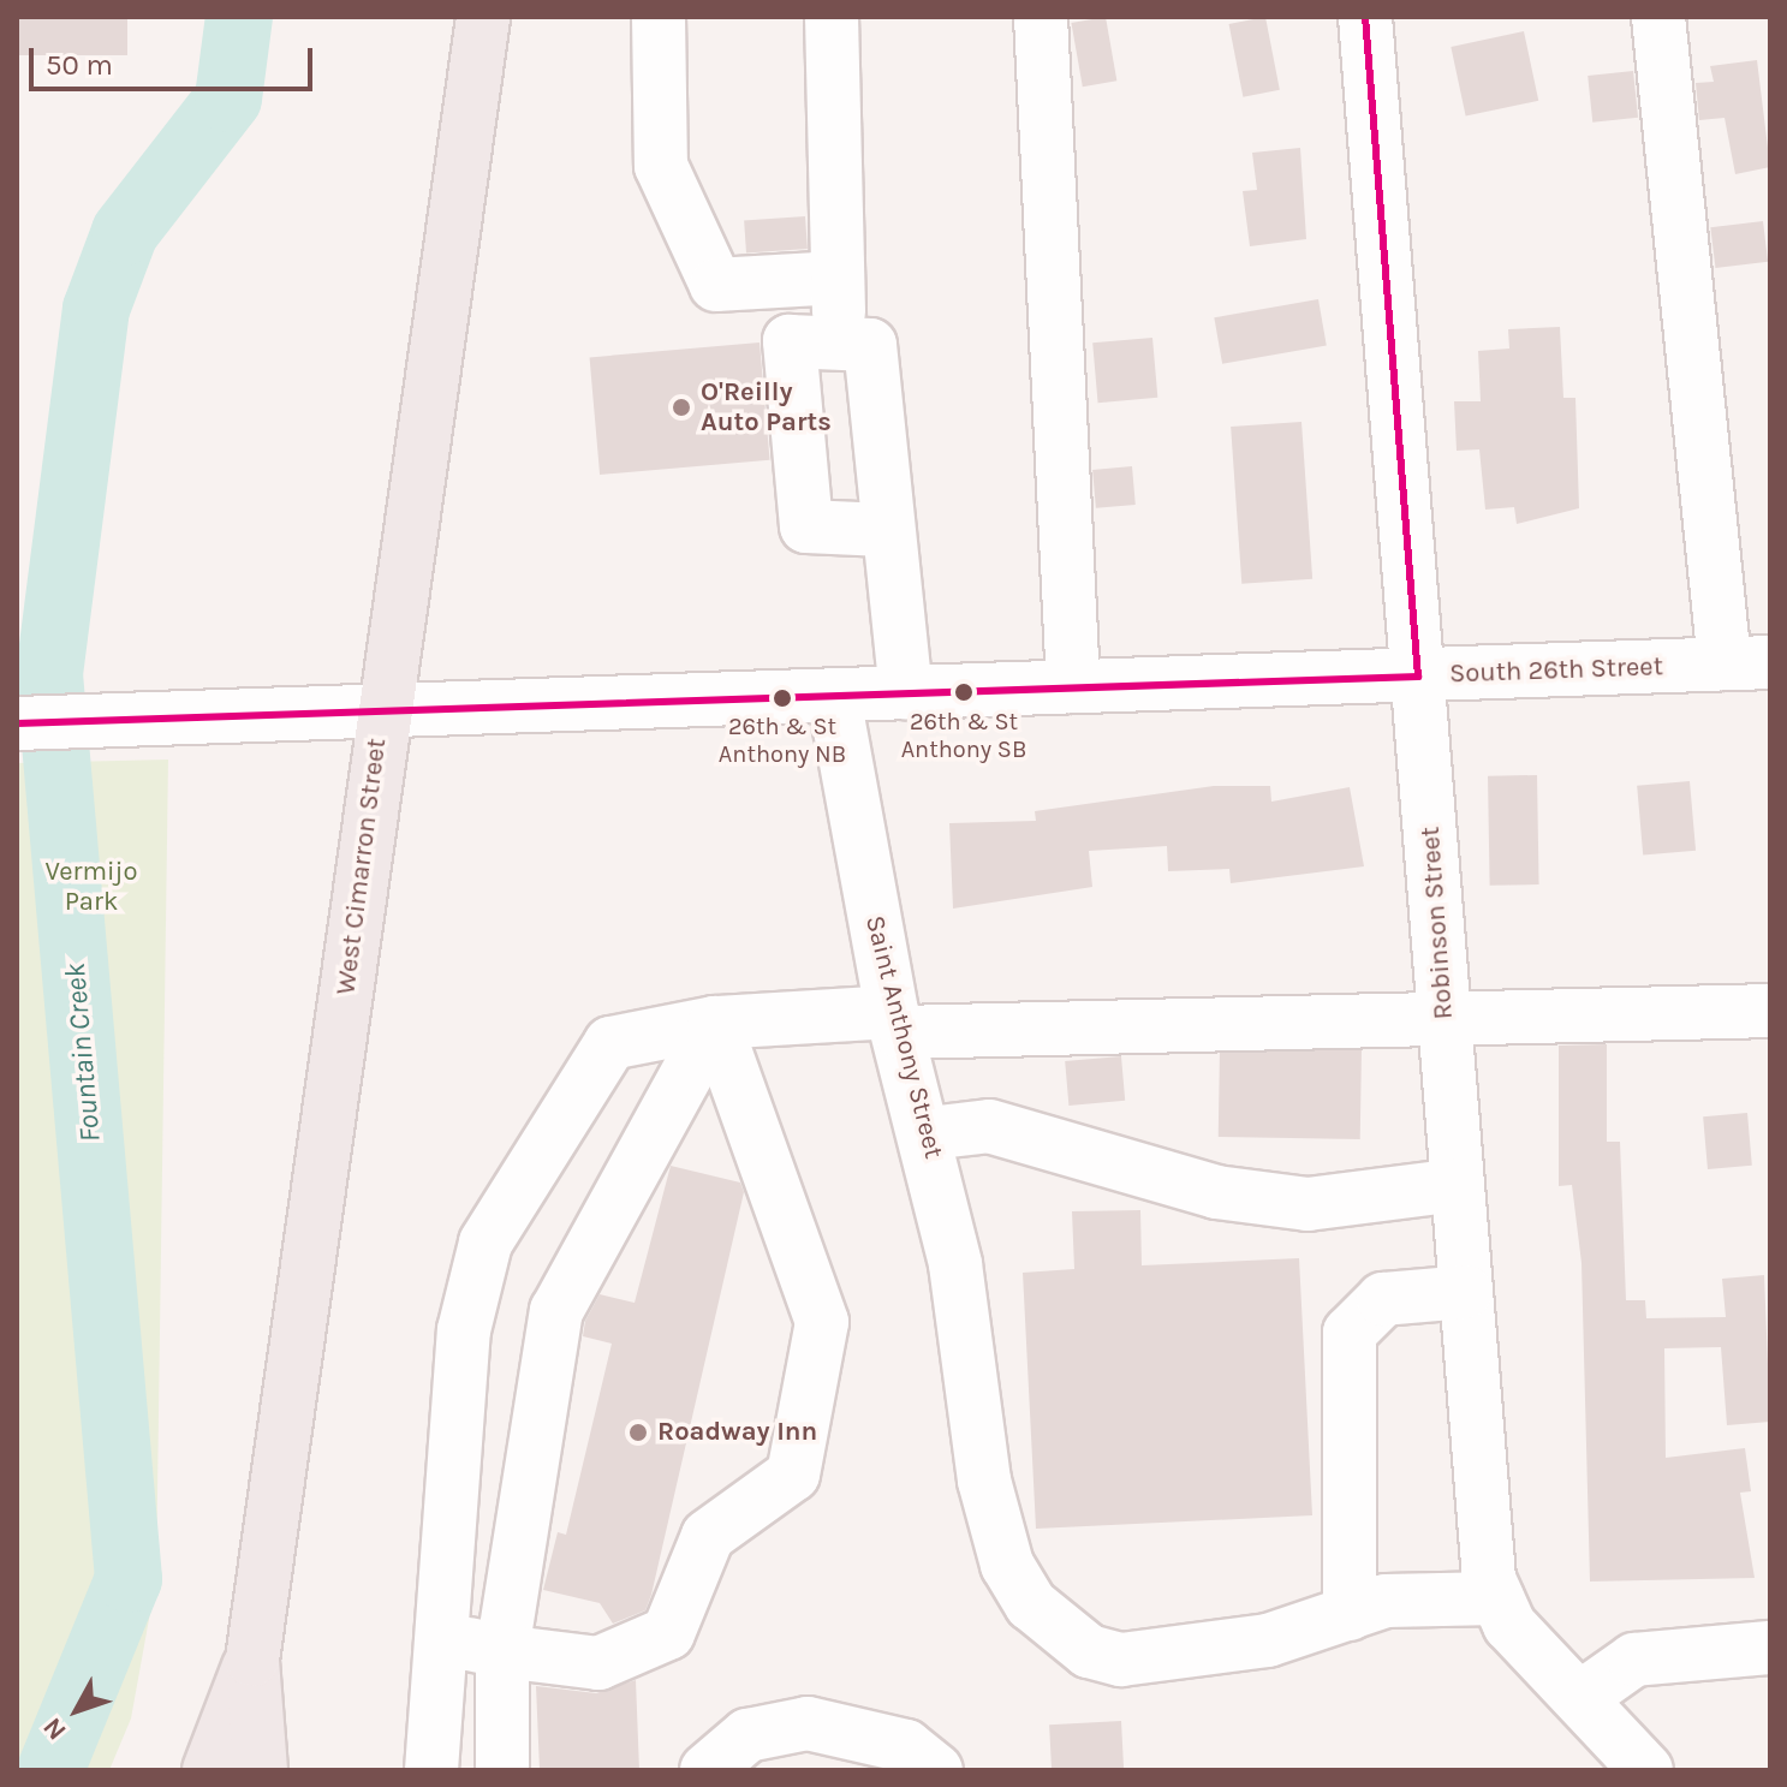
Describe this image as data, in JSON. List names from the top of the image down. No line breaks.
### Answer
{"streets":{"highway":["West Cimarron Street"],"street":["South 26th Street","Robinson Street","Saint Anthony Street"]},"crossings":[["South 26th Street","West Cimarron Street"],["South 26th Street","Robinson Street"],["South 26th Street","Saint Anthony Street"],["Robinson Street","Saint Anthony Street"]],"water":["Fountain Creek"],"parks":["Vermijo Park"],"places":["O'Reilly Auto Parts","26th & St Anthony SB","26th & St Anthony NB","Roadway Inn"],"scale_bar":"50 m","north":"bottom left"}
